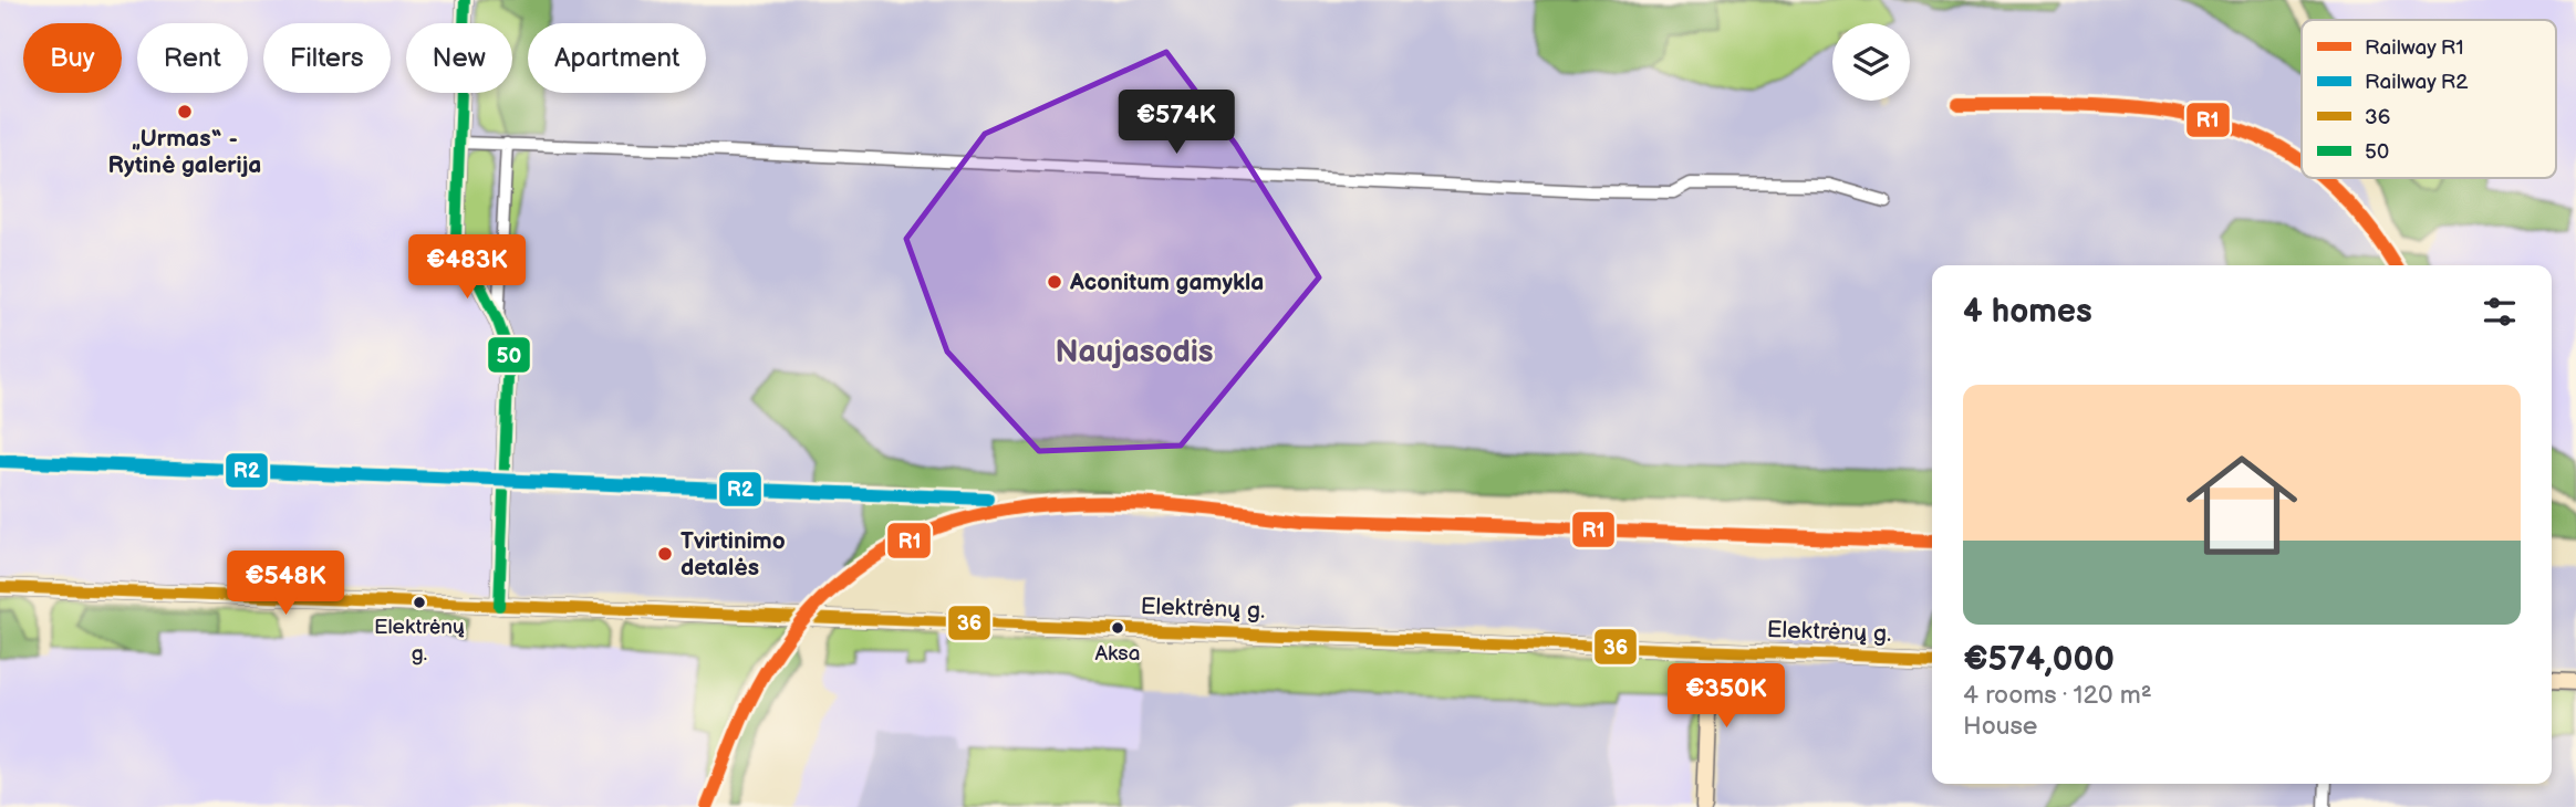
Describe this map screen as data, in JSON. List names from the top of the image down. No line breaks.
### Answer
{"streets":{"street":["Elektrėnų g."]},"districts":["Naujasodis"],"places":["„Urmas“ - Rytinė galerija","Aconitum gamykla","Tvirtinimo detalės","Elektrėnų g.","Aksa"],"lines":["transit line 50","rail line R1","rail line R2","transit line 36"],"legend":["Railway R1","Railway R2","36","50"],"page":{"chip":["Buy","Rent","Filters","New","Apartment"],"price":["€574K","€483K","€548K","€350K"],"heading":"4 homes","list":[{"name":"€574,000","note":"4 rooms · 120 m² · House"}]}}
